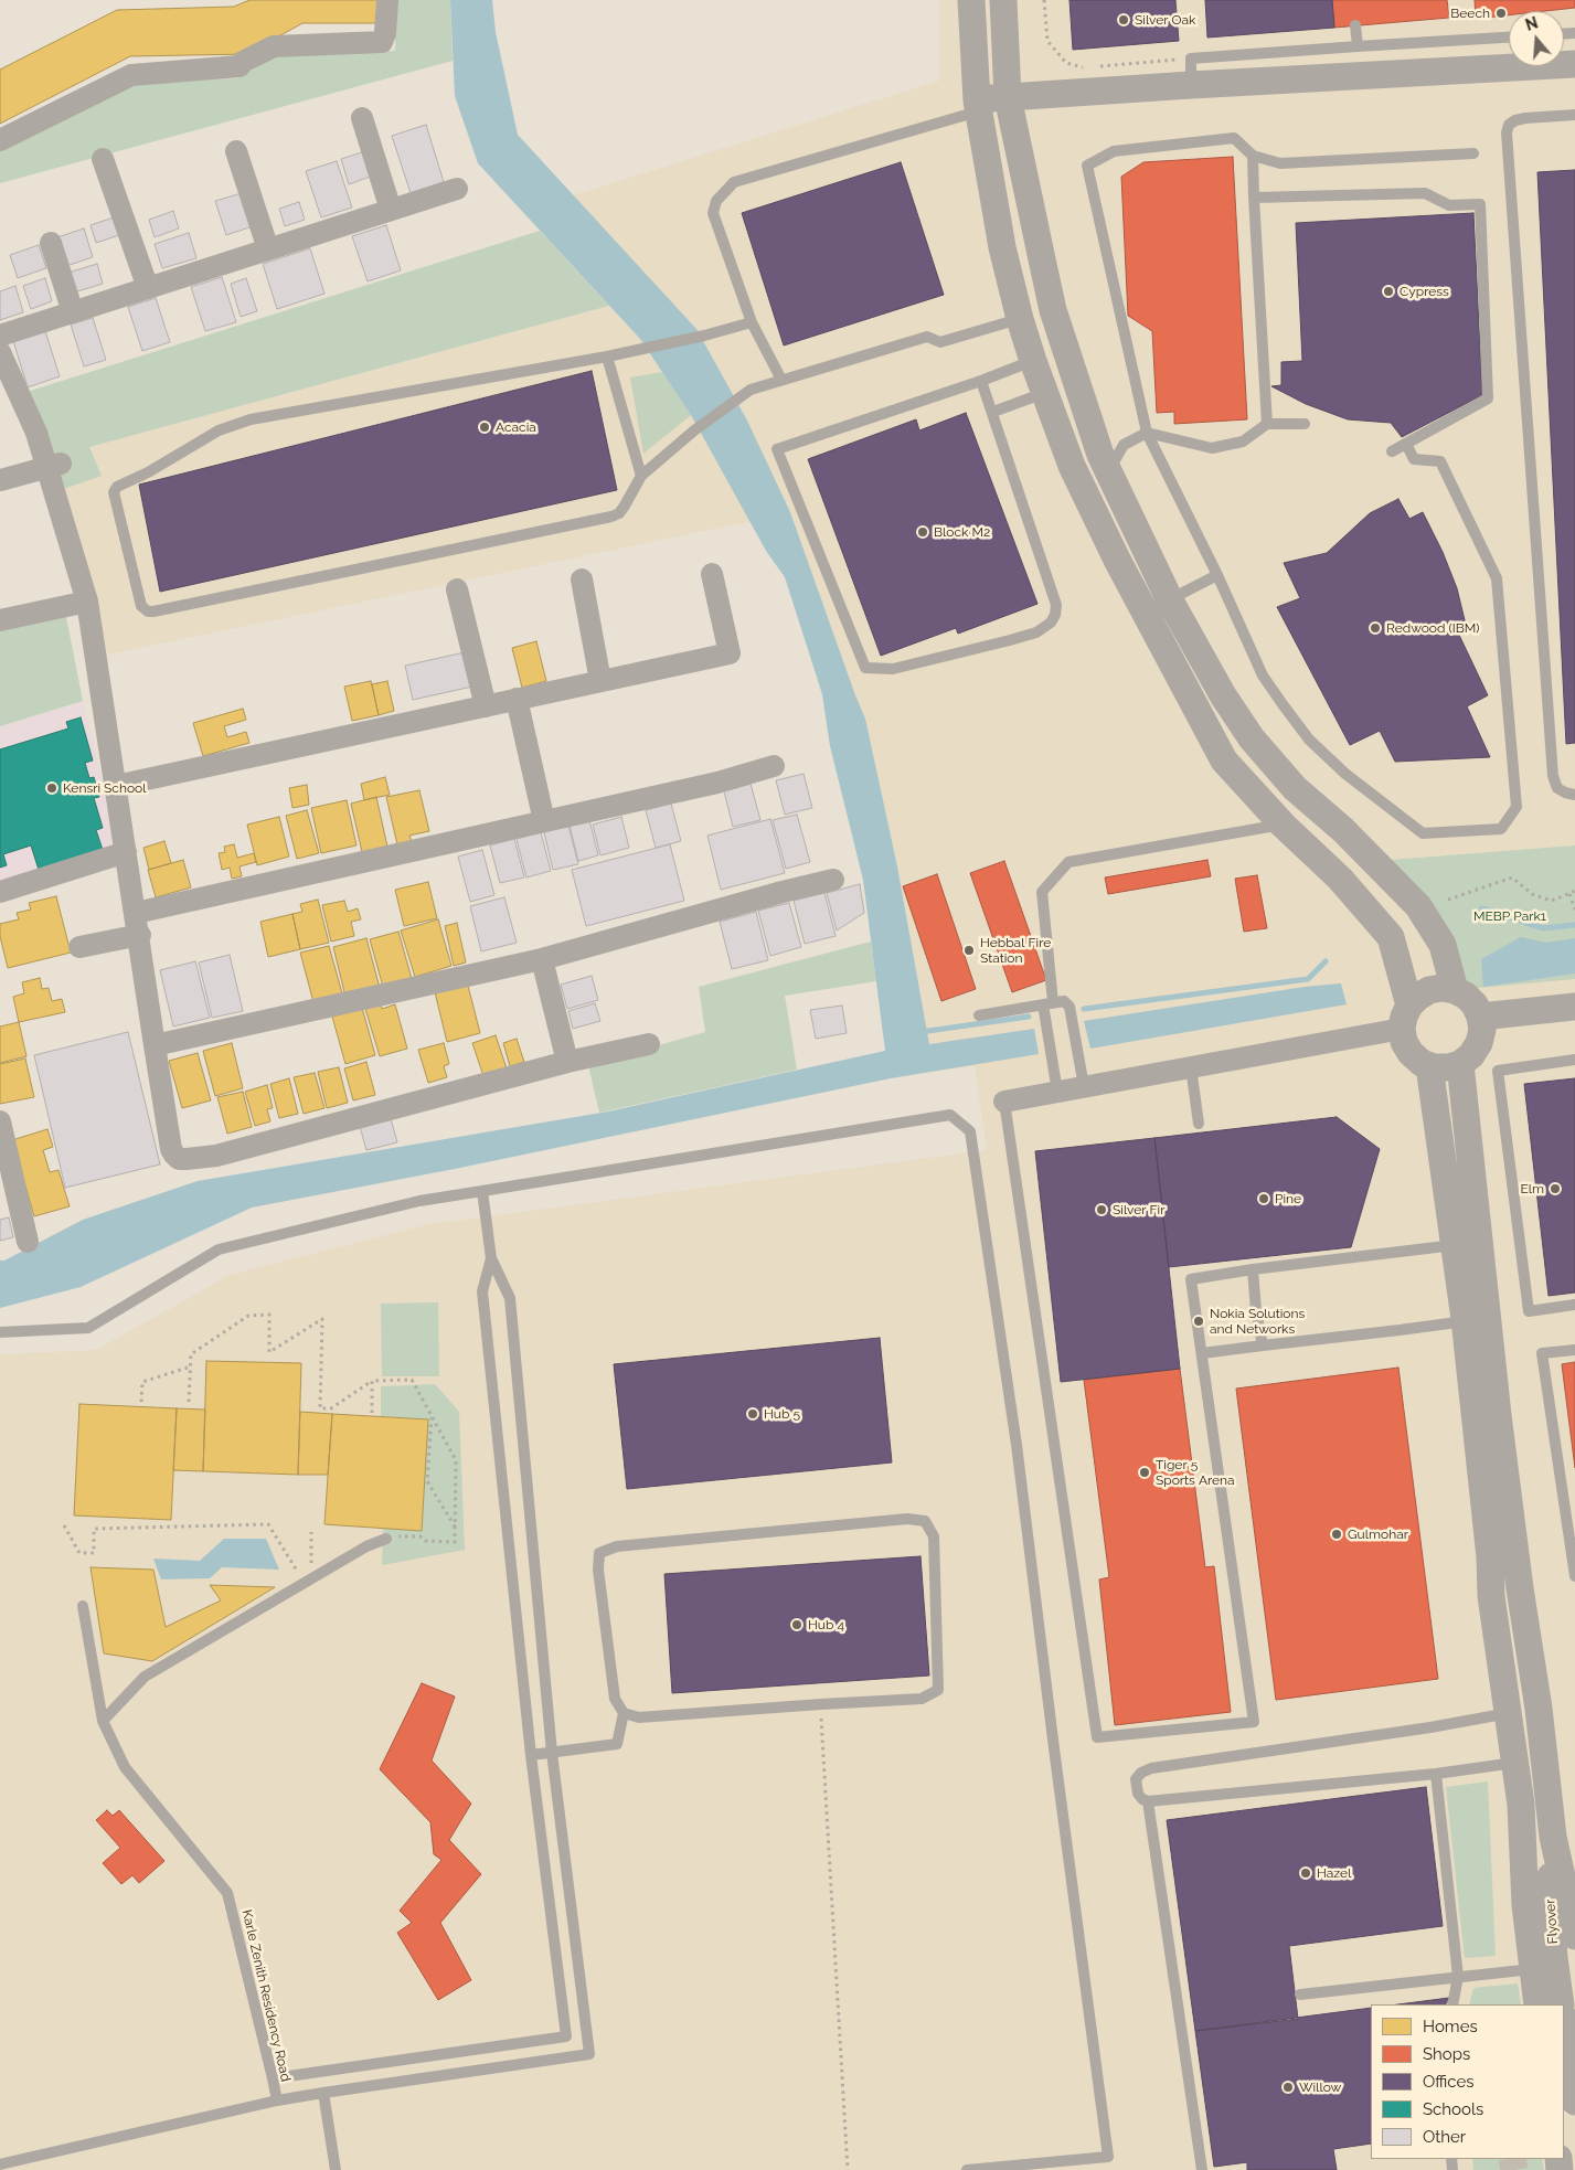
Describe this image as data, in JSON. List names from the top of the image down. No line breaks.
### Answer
{"streets":{"street":["Flyover"],"lane":["Karle Zenith Residency Road"]},"parks":["MEBP Park1"],"places":["Beech","Silver Oak","Cypress","Acacia","Block M2","Redwood (IBM)","Kensri School","Hebbal Fire Station","Elm","Pine","Silver Fir","Nokia Solutions and Networks","Hub 5","Tiger 5 Sports Arena","Gulmohar","Hub 4","Hazel","Willow"],"legend":["Homes","Shops","Offices","Schools","Other"],"north":"top"}
